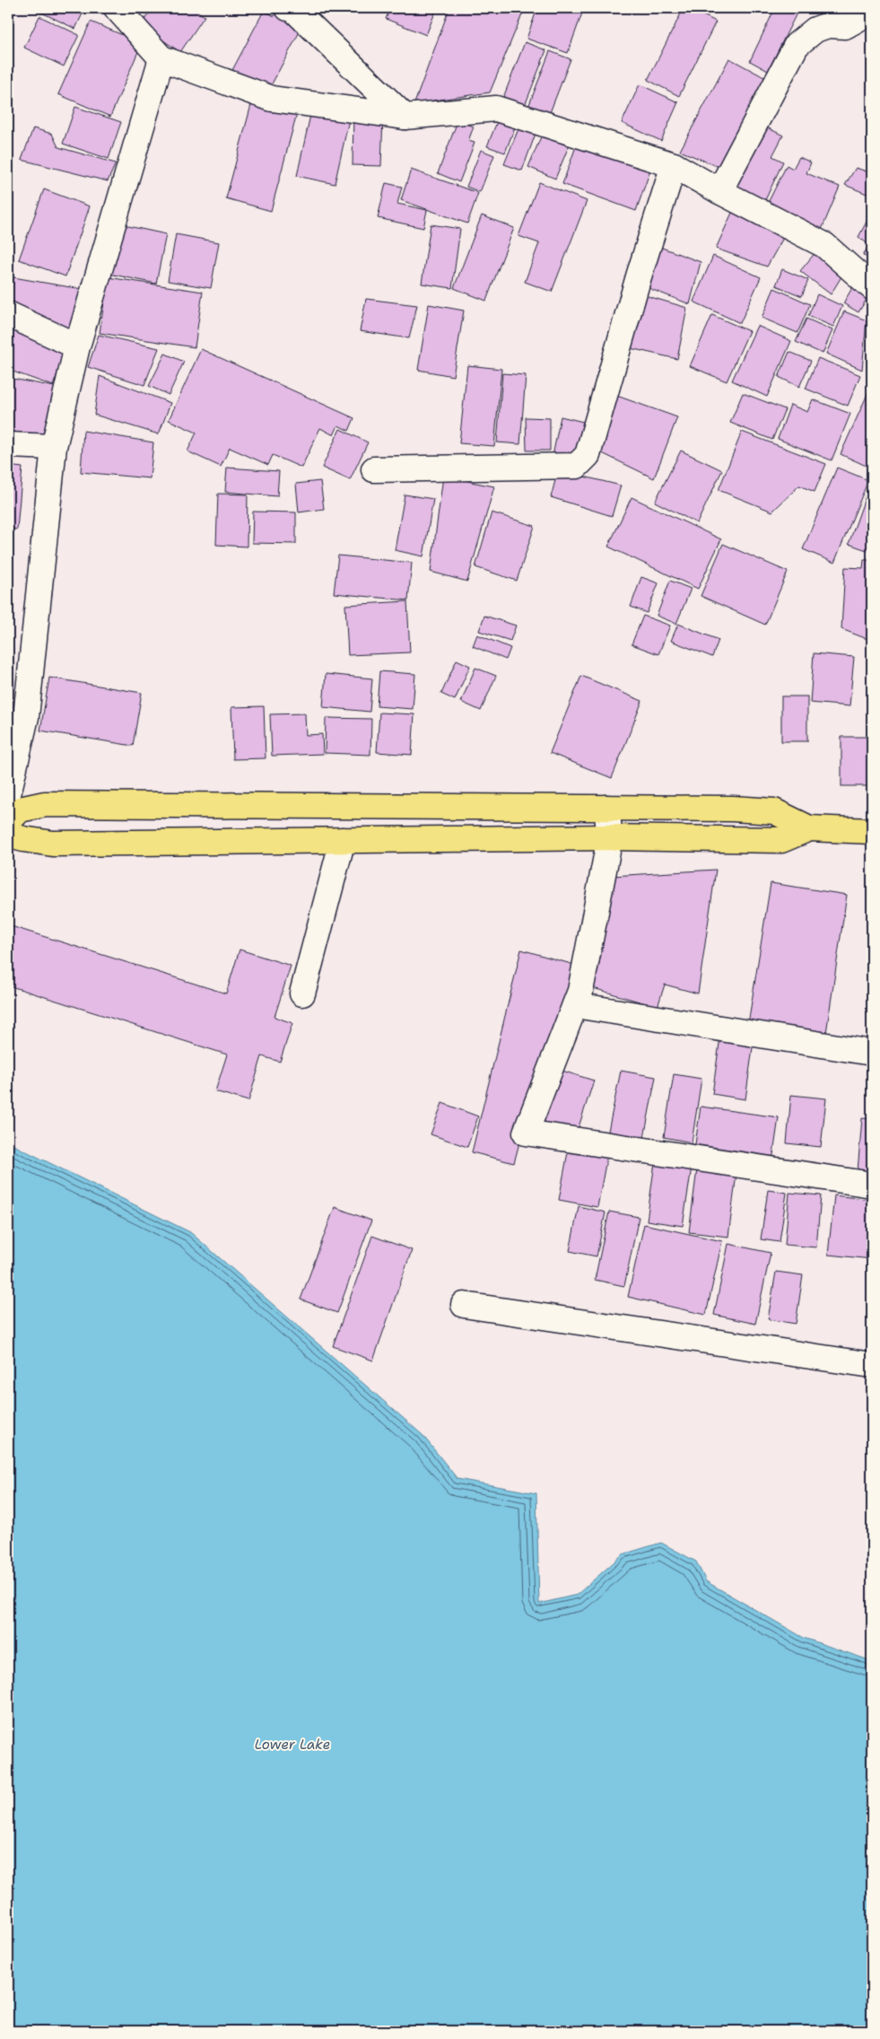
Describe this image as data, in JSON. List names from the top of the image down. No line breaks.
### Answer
{"water":["Lower Lake"]}
